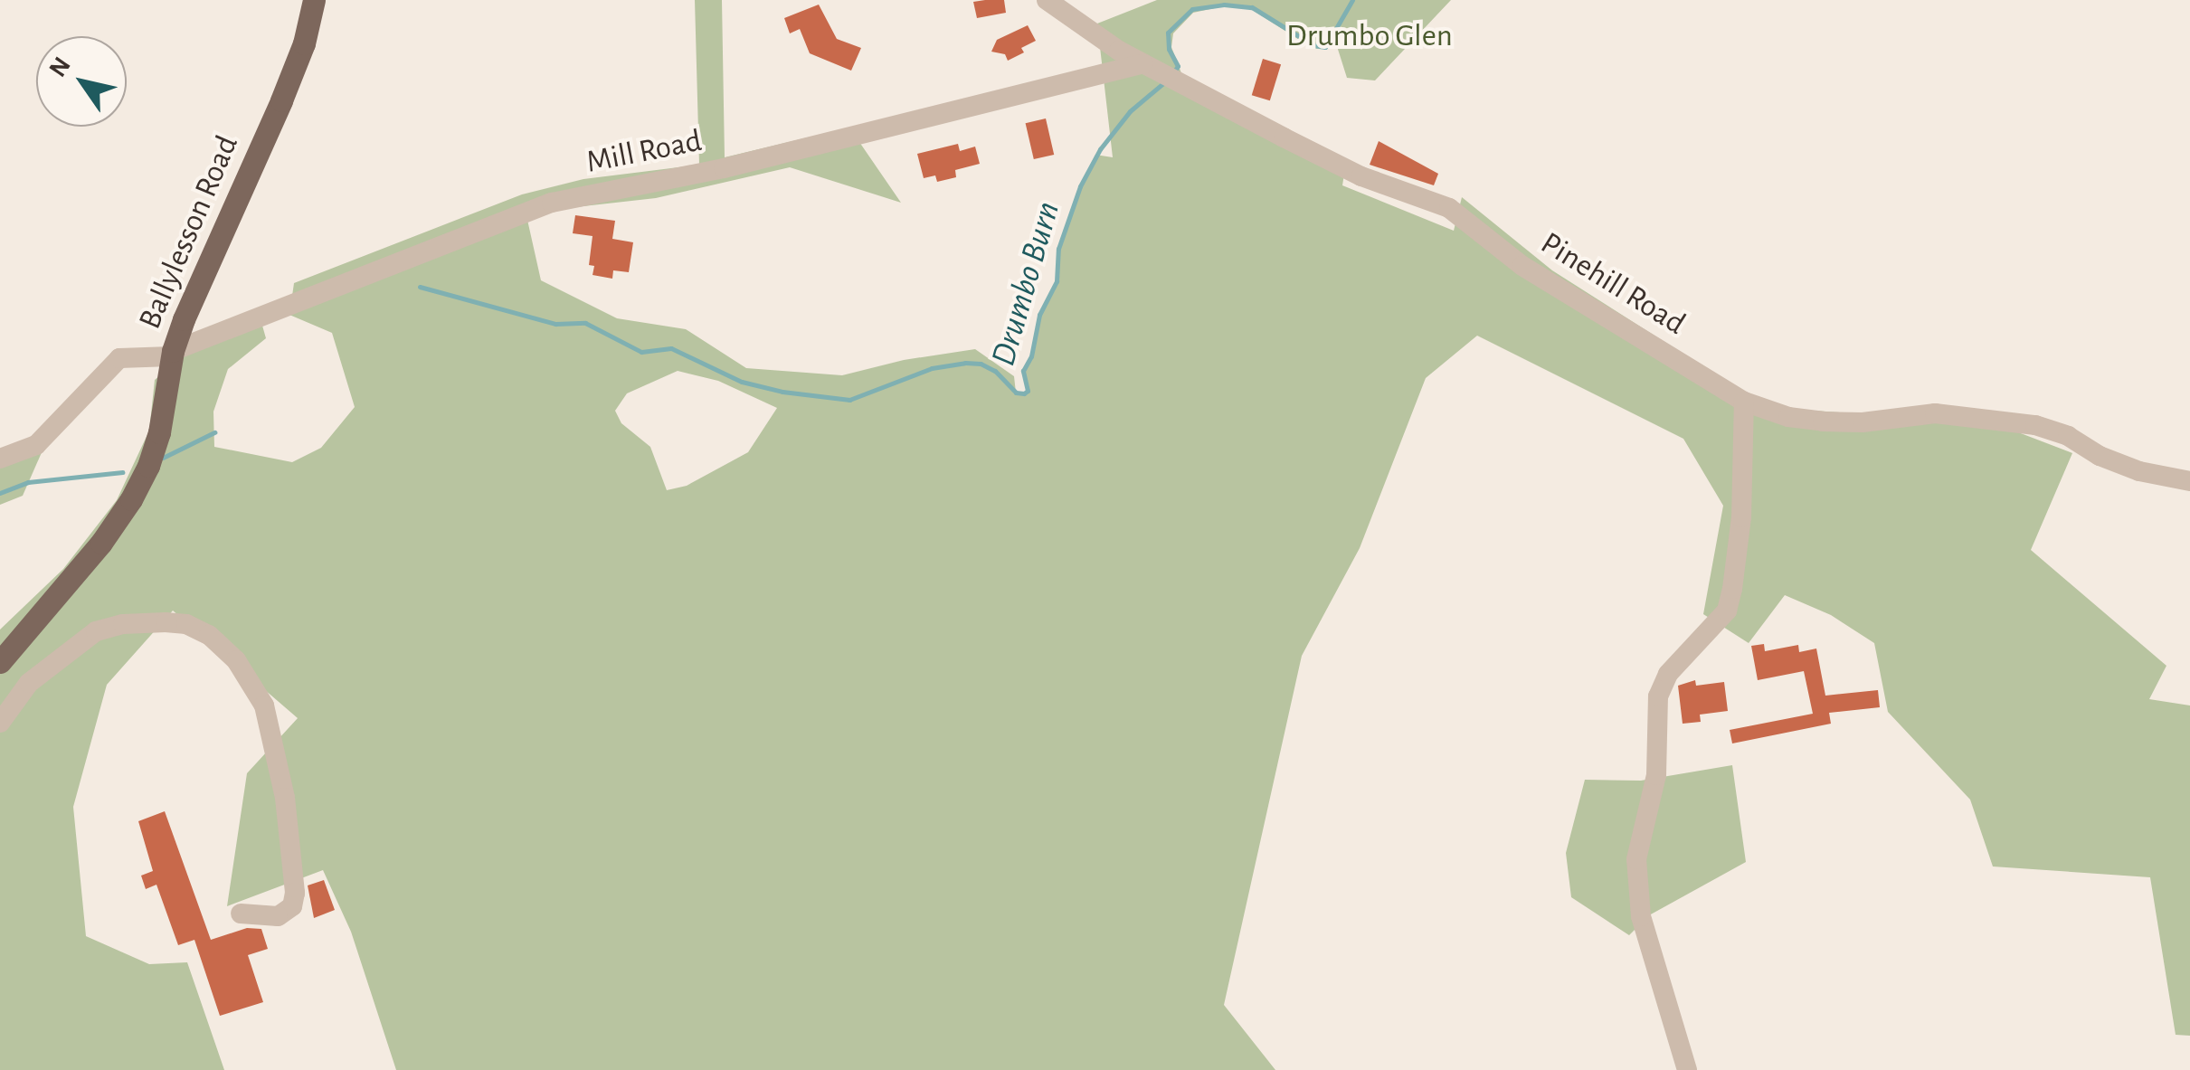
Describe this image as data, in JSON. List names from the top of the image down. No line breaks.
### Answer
{"streets":{"main road":["Ballylesson Road"],"street":["Mill Road","Pinehill Road"]},"crossings":[["Mill Road","Ballylesson Road"],["Mill Road","Pinehill Road"]],"water":["Drumbo Burn"],"parks":["Drumbo Glen"],"north":"top left"}
